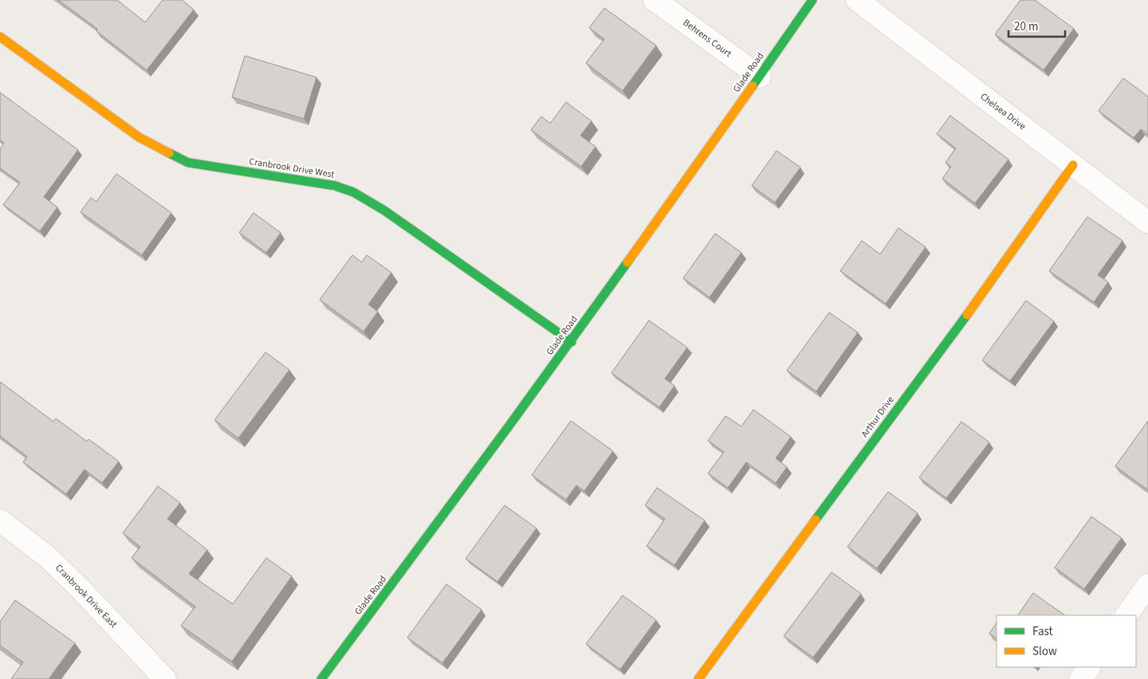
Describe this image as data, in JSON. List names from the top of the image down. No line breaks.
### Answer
{"streets":{"street":["Behrens Court","Glade Road","Chelsea Drive","Cranbrook Drive West","Arthur Drive","Cranbrook Drive East"]},"crossings":[["Behrens Court","Glade Road"],["Glade Road","Cranbrook Drive West"],["Chelsea Drive","Arthur Drive"]],"legend":["Fast","Slow"],"scale_bar":"20 m"}
